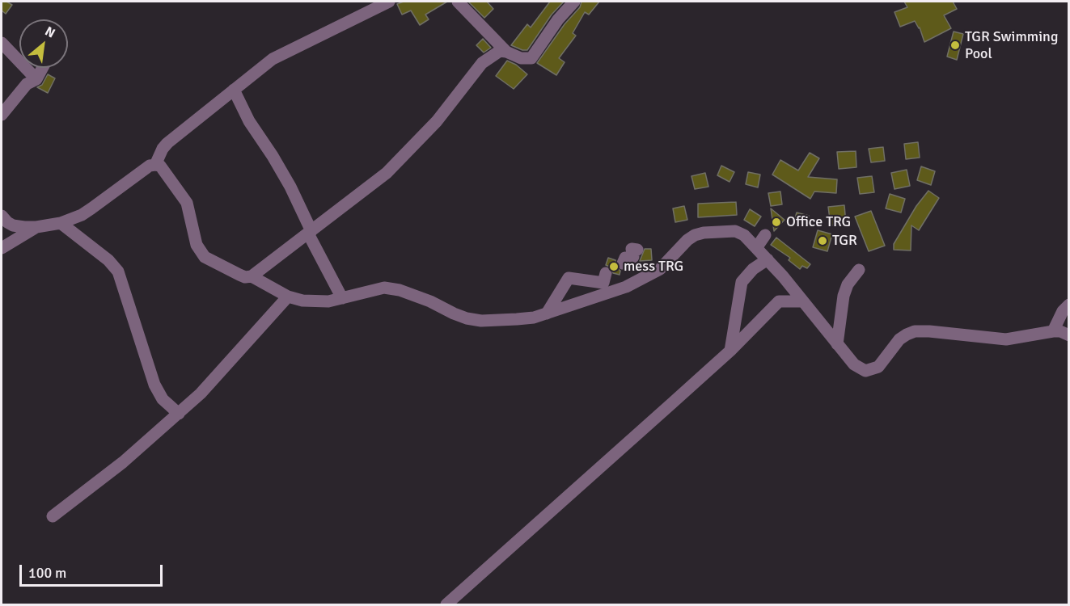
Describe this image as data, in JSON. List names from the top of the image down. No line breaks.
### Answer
{"places":["TGR Swimming Pool","Office TRG","TGR","mess TRG"],"scale_bar":"100 m","north":"top right"}
